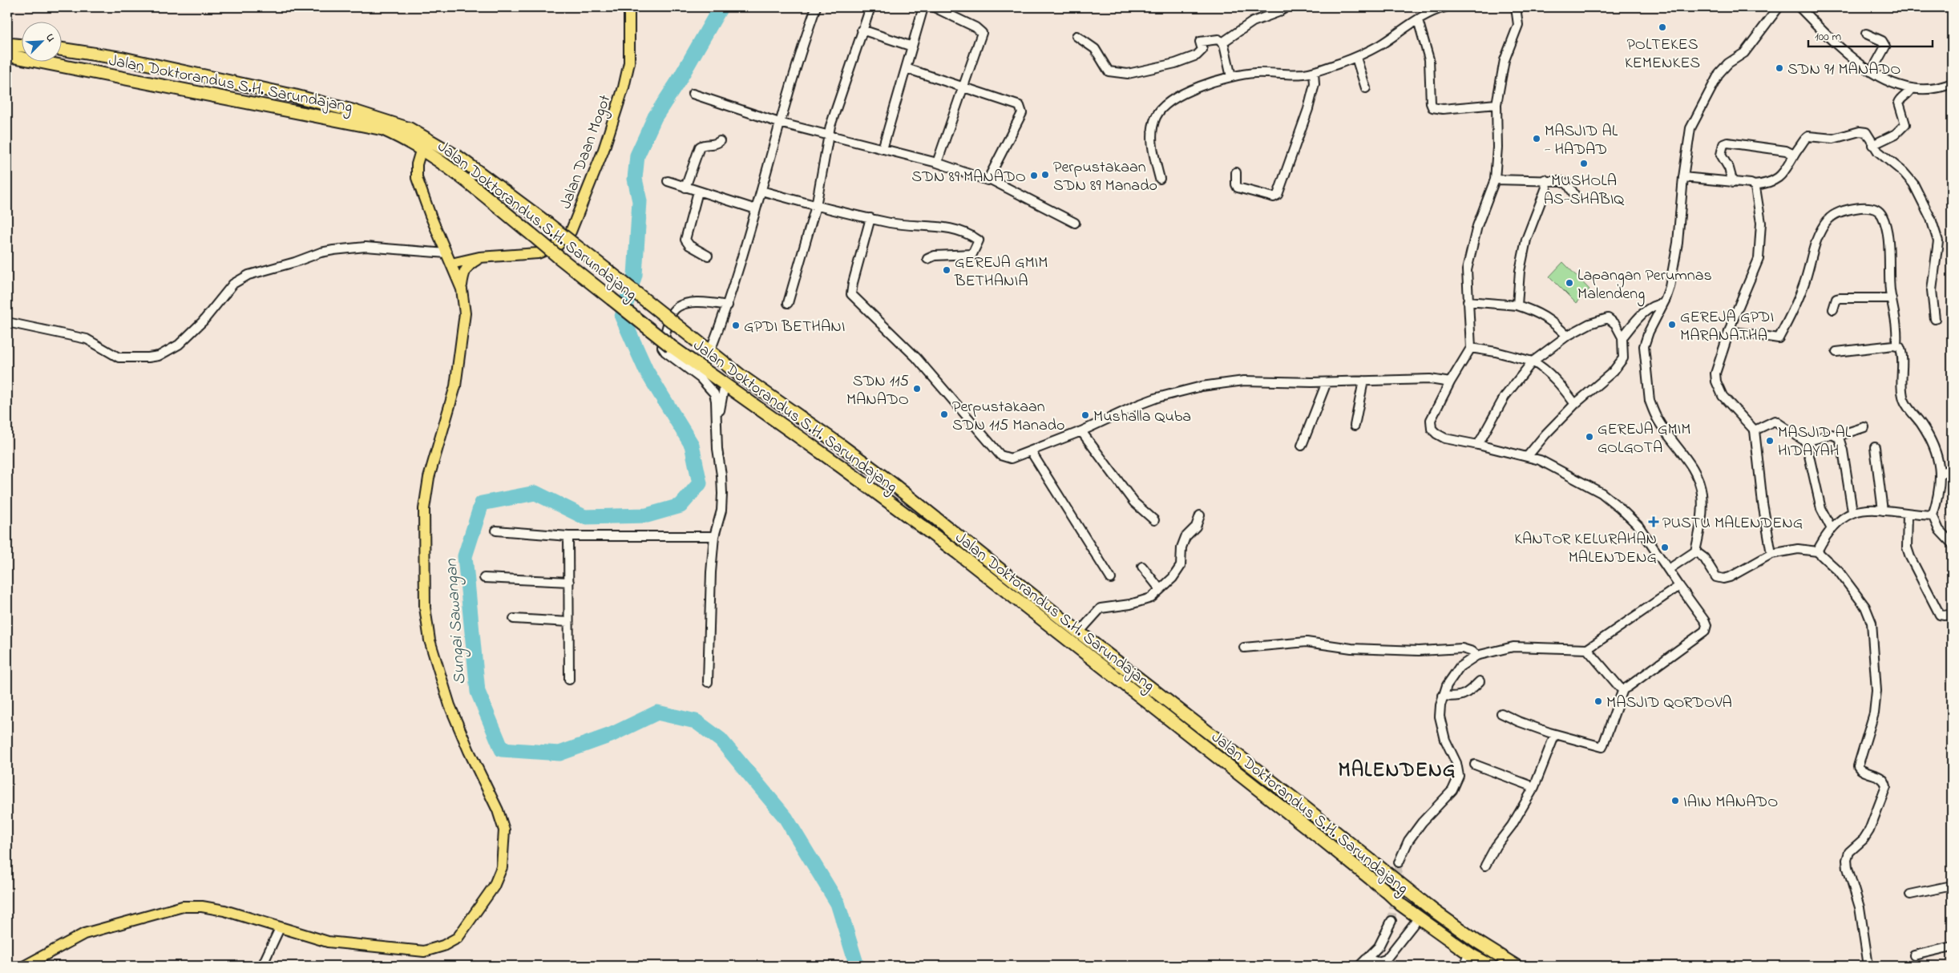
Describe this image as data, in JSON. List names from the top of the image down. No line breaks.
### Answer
{"streets":{"highway":["Jalan Doktorandus S.H. Sarundajang"],"main road":["Jalan Daan Mogot"]},"districts":["MALENDENG"],"water":["Sungai Sawangan"],"places":{"other":["POLTEKES KEMENKES","SDN 91 MANADO","MASJID AL - HADAD","MUSHOLA AS-SHABIQ","Perpustakaan SDN 89 Manado","SDN 89 MANADO","GEREJA GMIM BETHANIA","Lapangan Perumnas Malendeng","GEREJA GPDI MARANATHA","GPDI BETHANI","SDN 115 MANADO","Perpustakaan SDN 115 Manado","Mushalla Quba","GEREJA GMIM GOLGOTA","MASJID AL HIDAYAH","KANTOR KELURAHAN MALENDENG","MASJID QORDOVA","IAIN MANADO"],"health":["PUSTU MALENDENG"]},"scale_bar":"100 m","north":"top right"}
